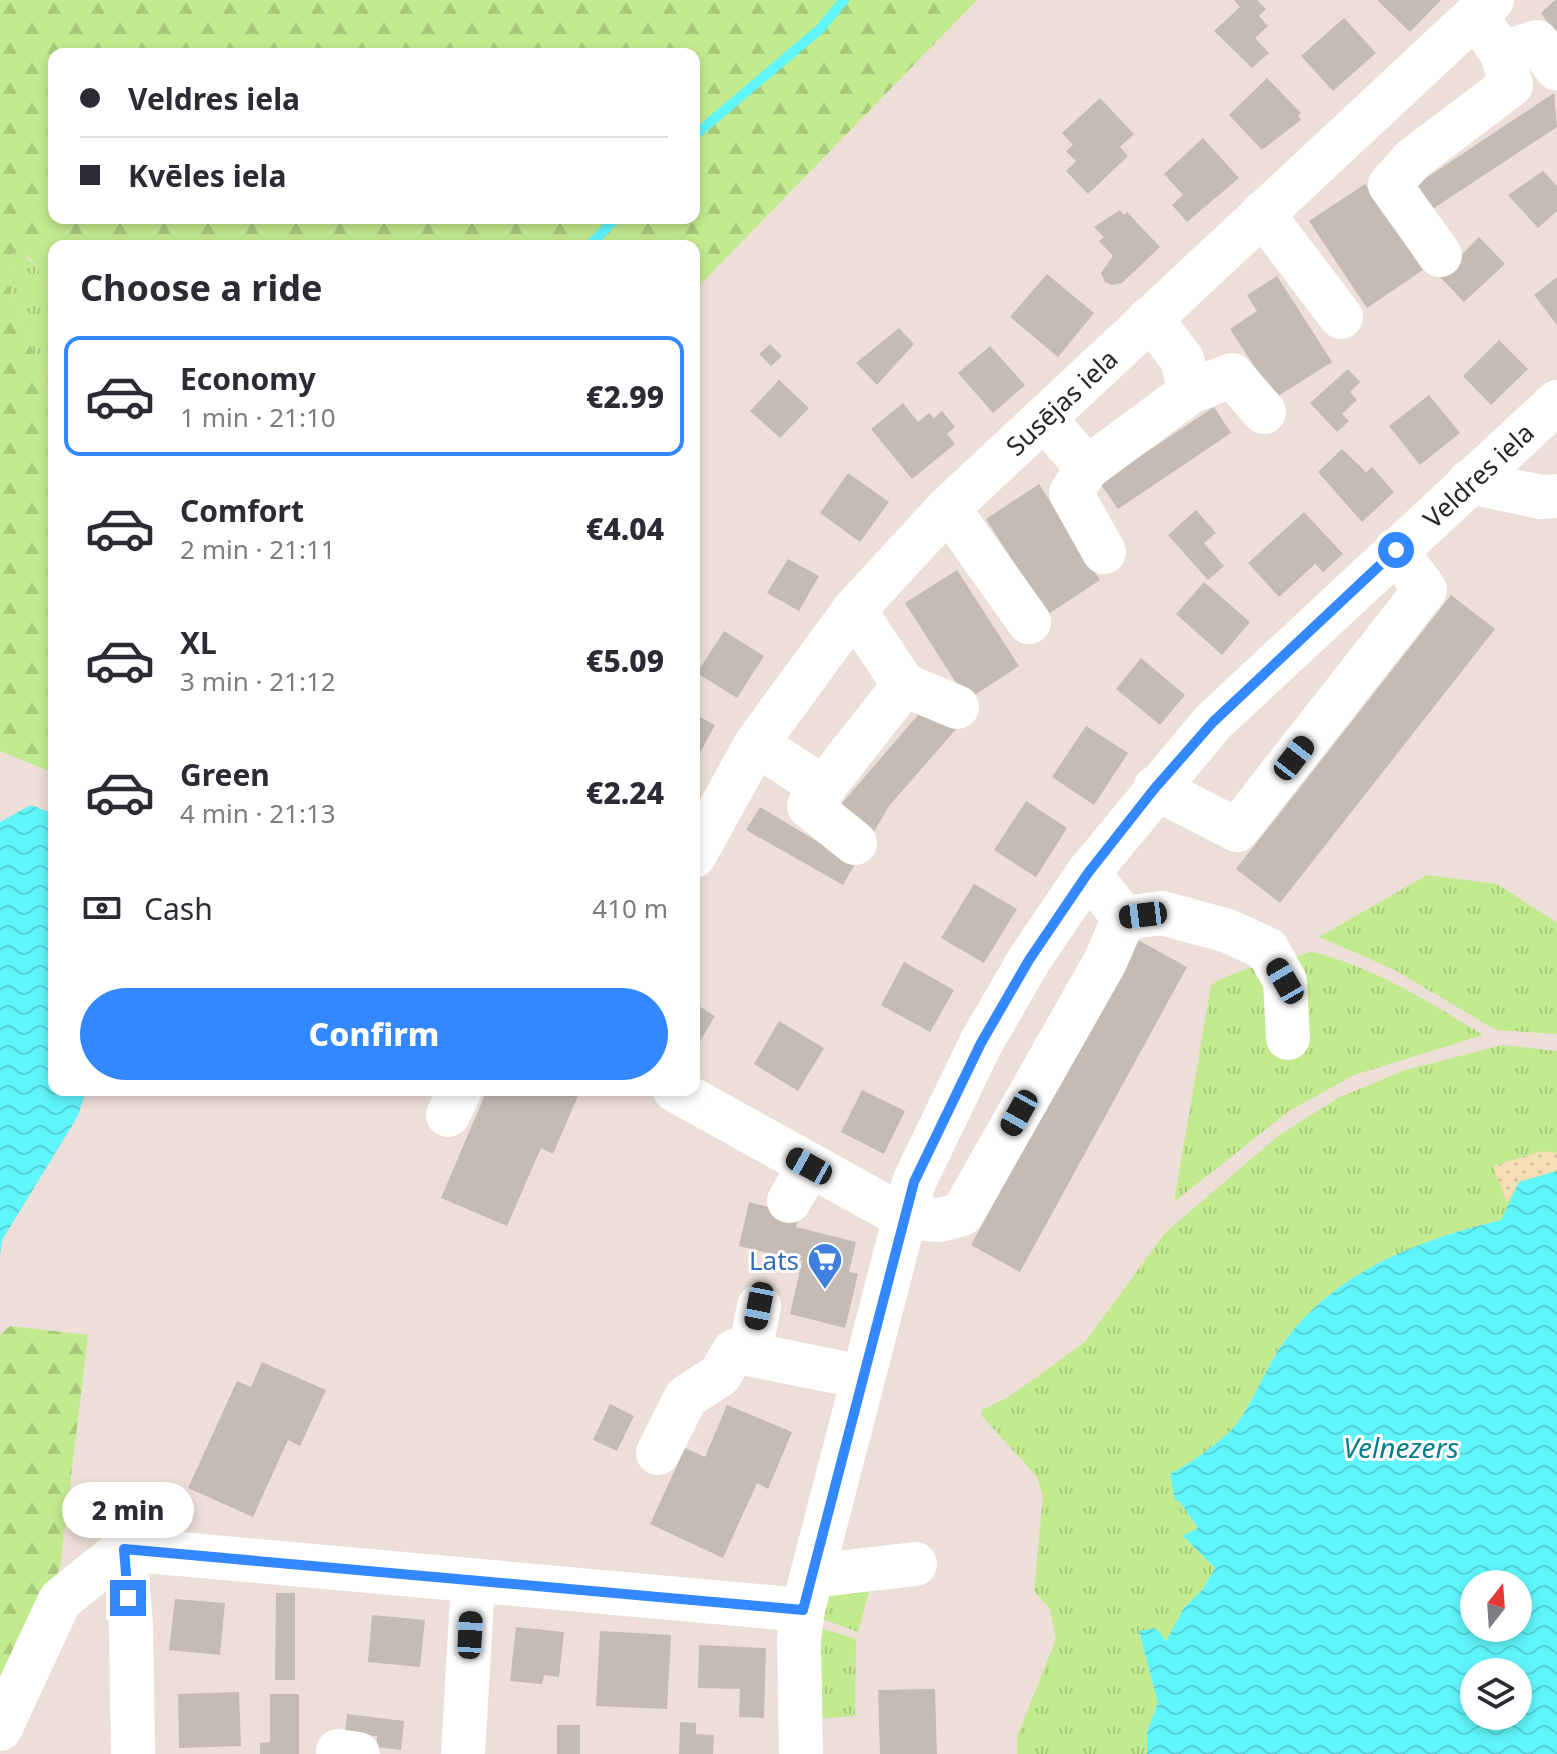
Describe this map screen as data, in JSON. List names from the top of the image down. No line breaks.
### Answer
{"streets":{"street":["Susējas iela","Veldres iela"]},"water":["Velnezers"],"places":{"supermarket":["Lats"]},"north":"top","page":{"banner":["Veldres iela","Kvēles iela"],"heading":"Choose a ride","list":[{"name":"Economy","note":"1 min · 21:10","value":"€2.99"},{"name":"Comfort","note":"2 min · 21:11","value":"€4.04"},{"name":"XL","note":"3 min · 21:12","value":"€5.09"},{"name":"Green","note":"4 min · 21:13","value":"€2.24"}],"pay":["Cash","410 m"],"buttons":"Confirm","bubble":"2 min"}}
